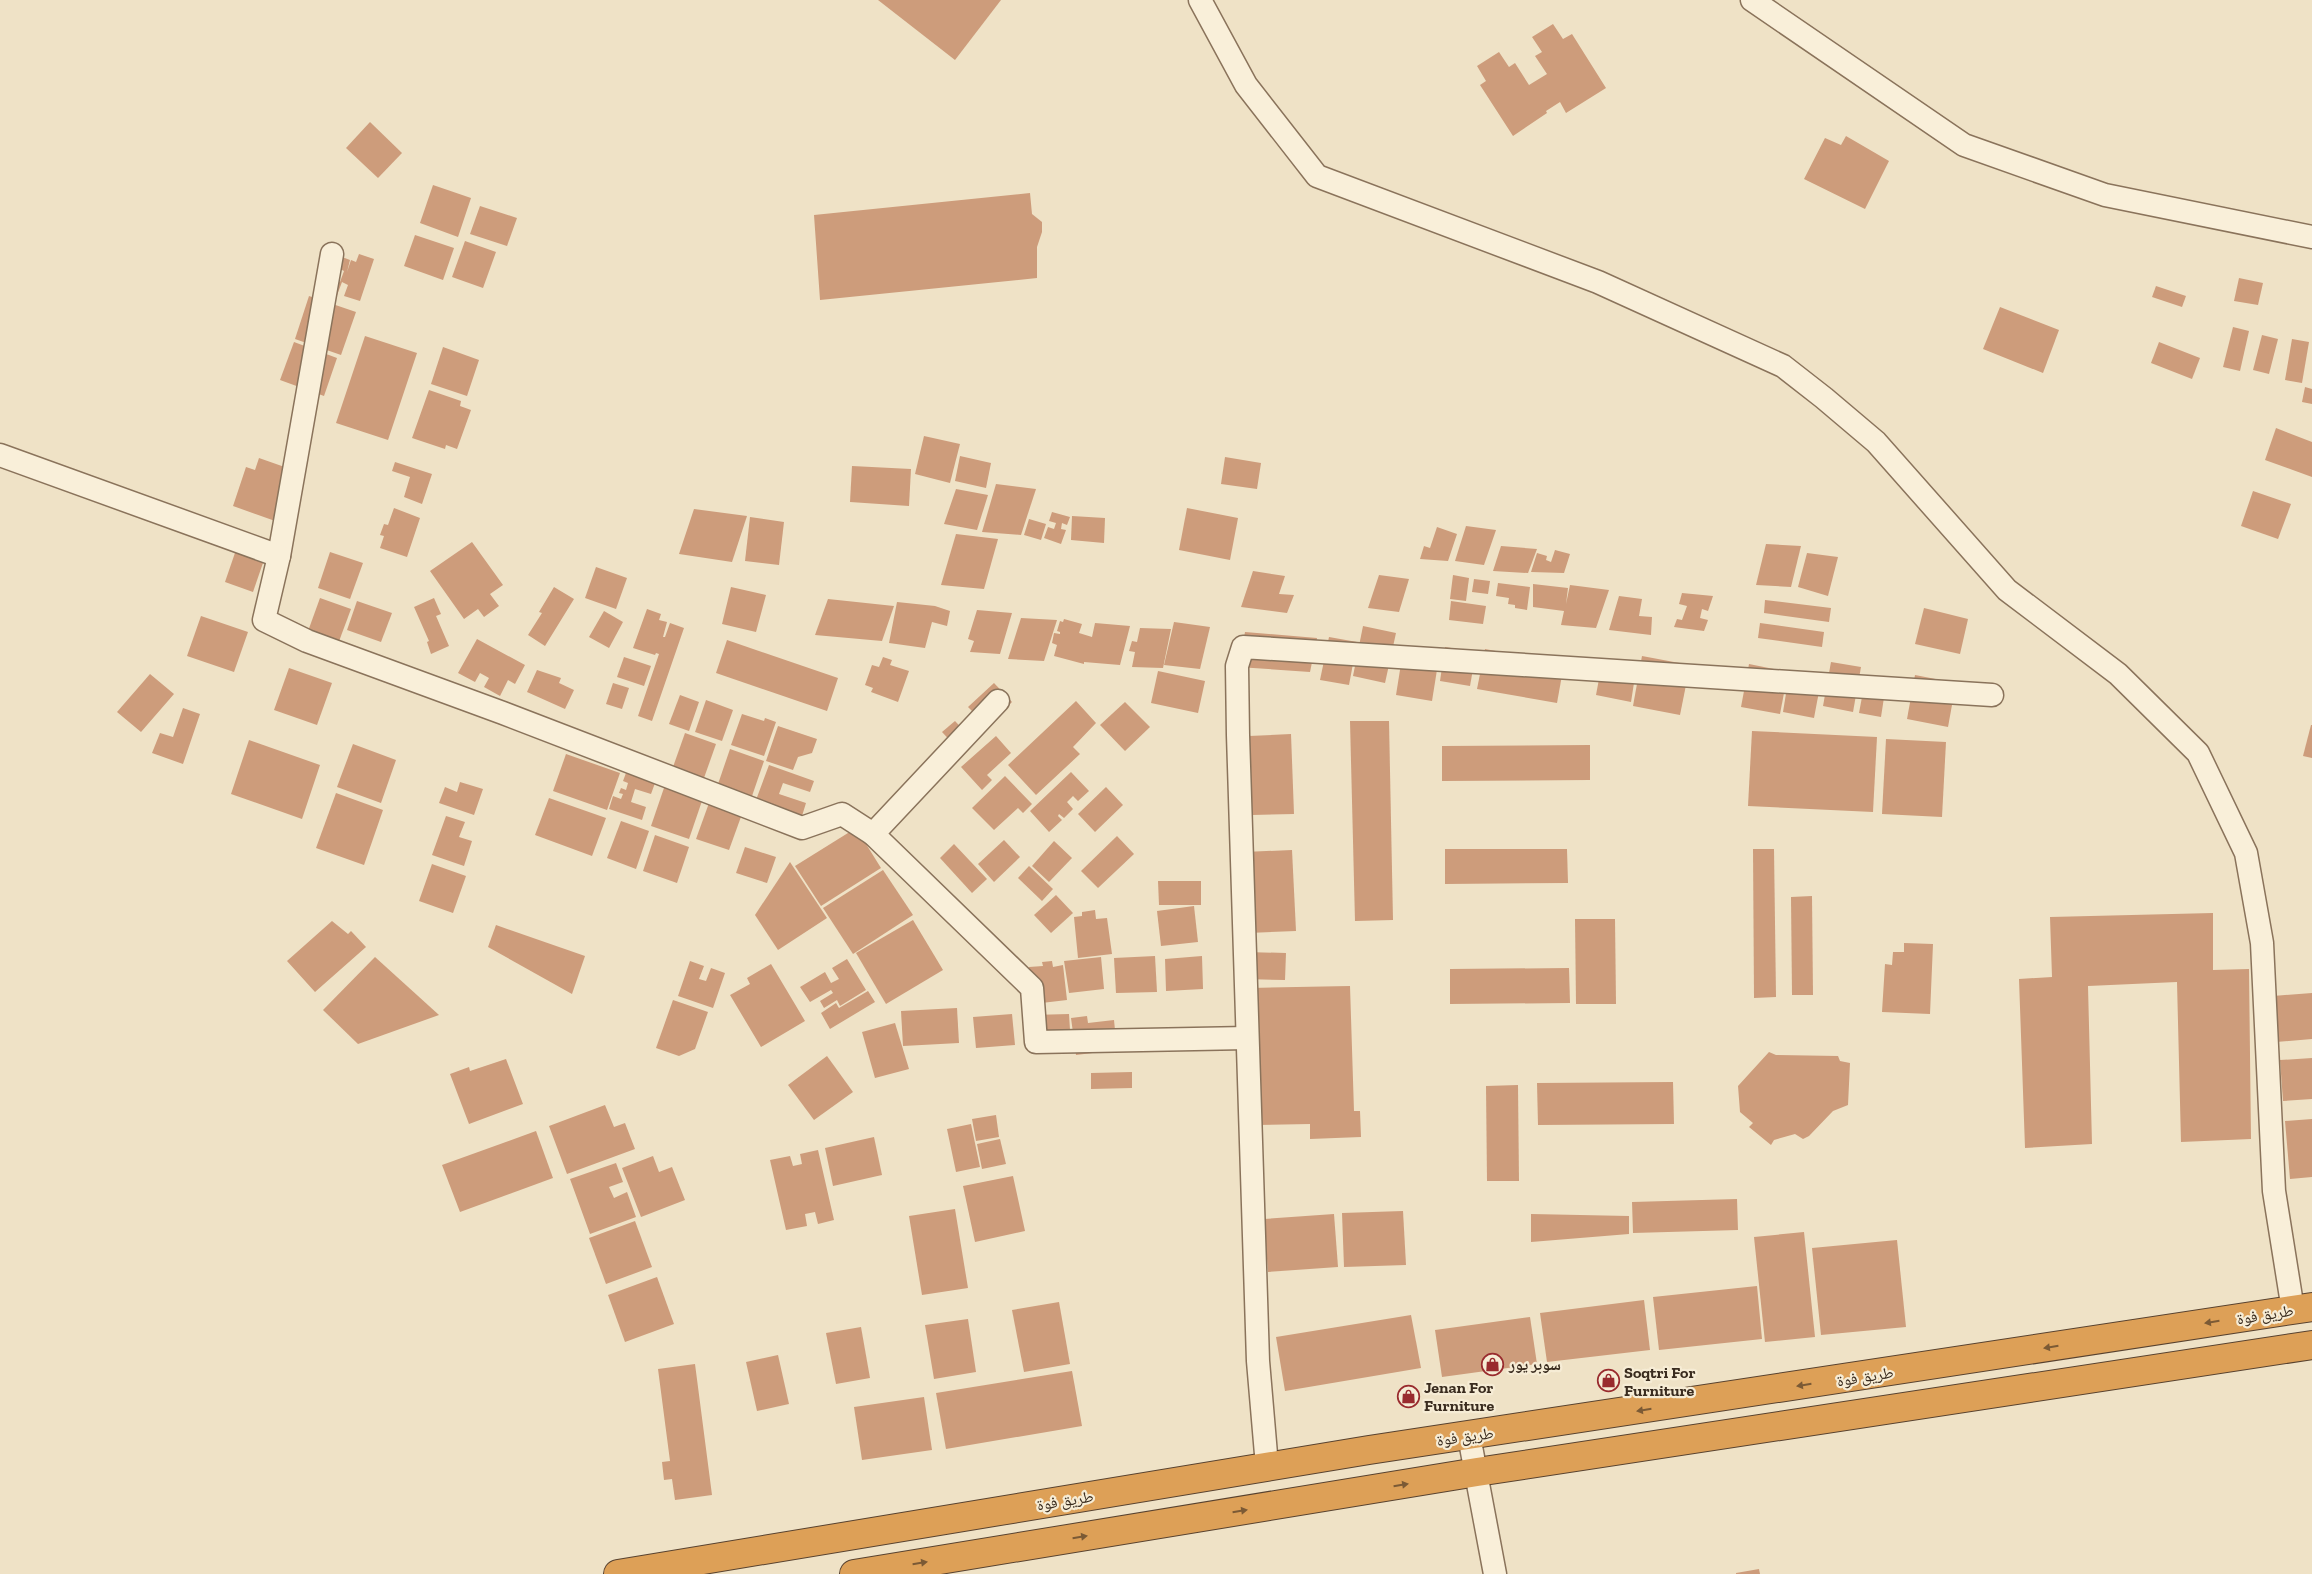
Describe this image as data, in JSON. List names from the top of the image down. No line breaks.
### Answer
{"streets":{"highway":["طريق فوة"]},"places":{"shop":["سوبر يور","Soqtri For Furniture","Jenan For Furniture"]}}
